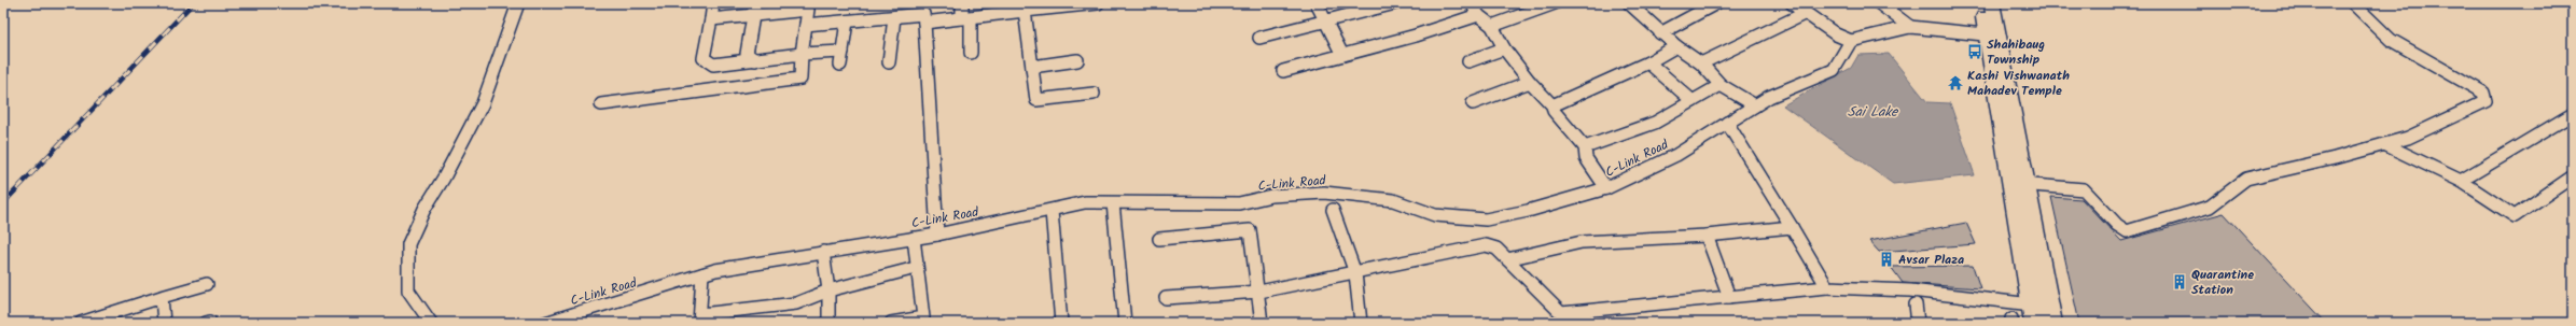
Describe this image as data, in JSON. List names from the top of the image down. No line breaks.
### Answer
{"streets":{"street":["C-Link Road"]},"water":["Sai Lake"],"places":{"bus stop":["Shahibaug Township"],"temple":["Kashi Vishwanath Mahadev Temple"],"building":["Avsar Plaza","Quarantine Station"]}}
